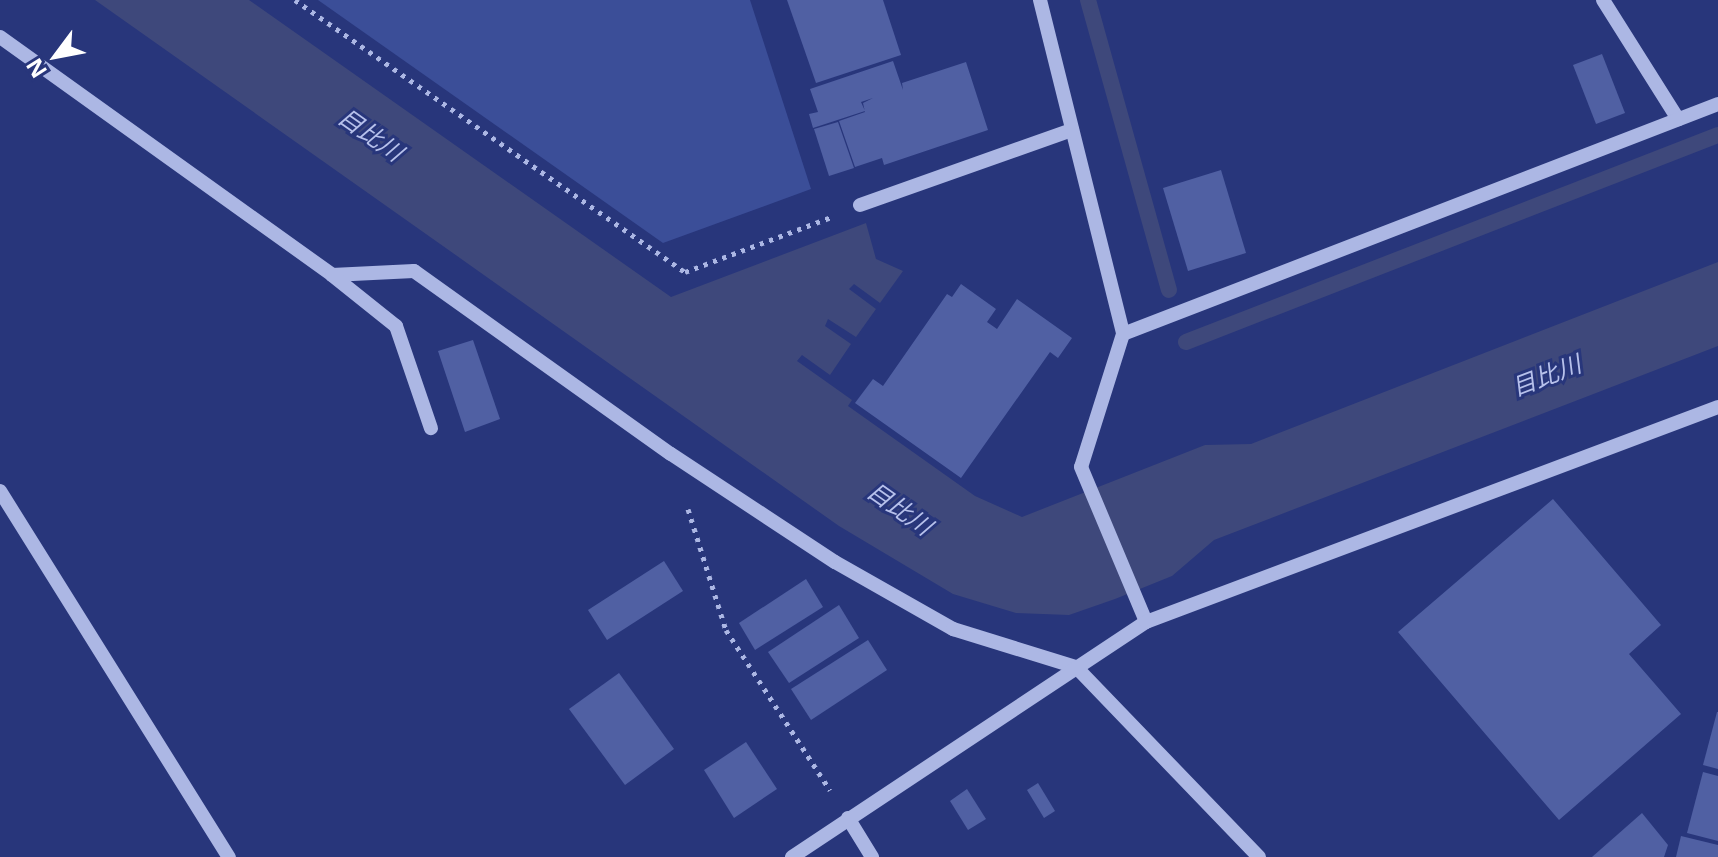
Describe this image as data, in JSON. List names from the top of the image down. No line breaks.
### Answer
{"water":["目比川"],"north":"bottom left"}
